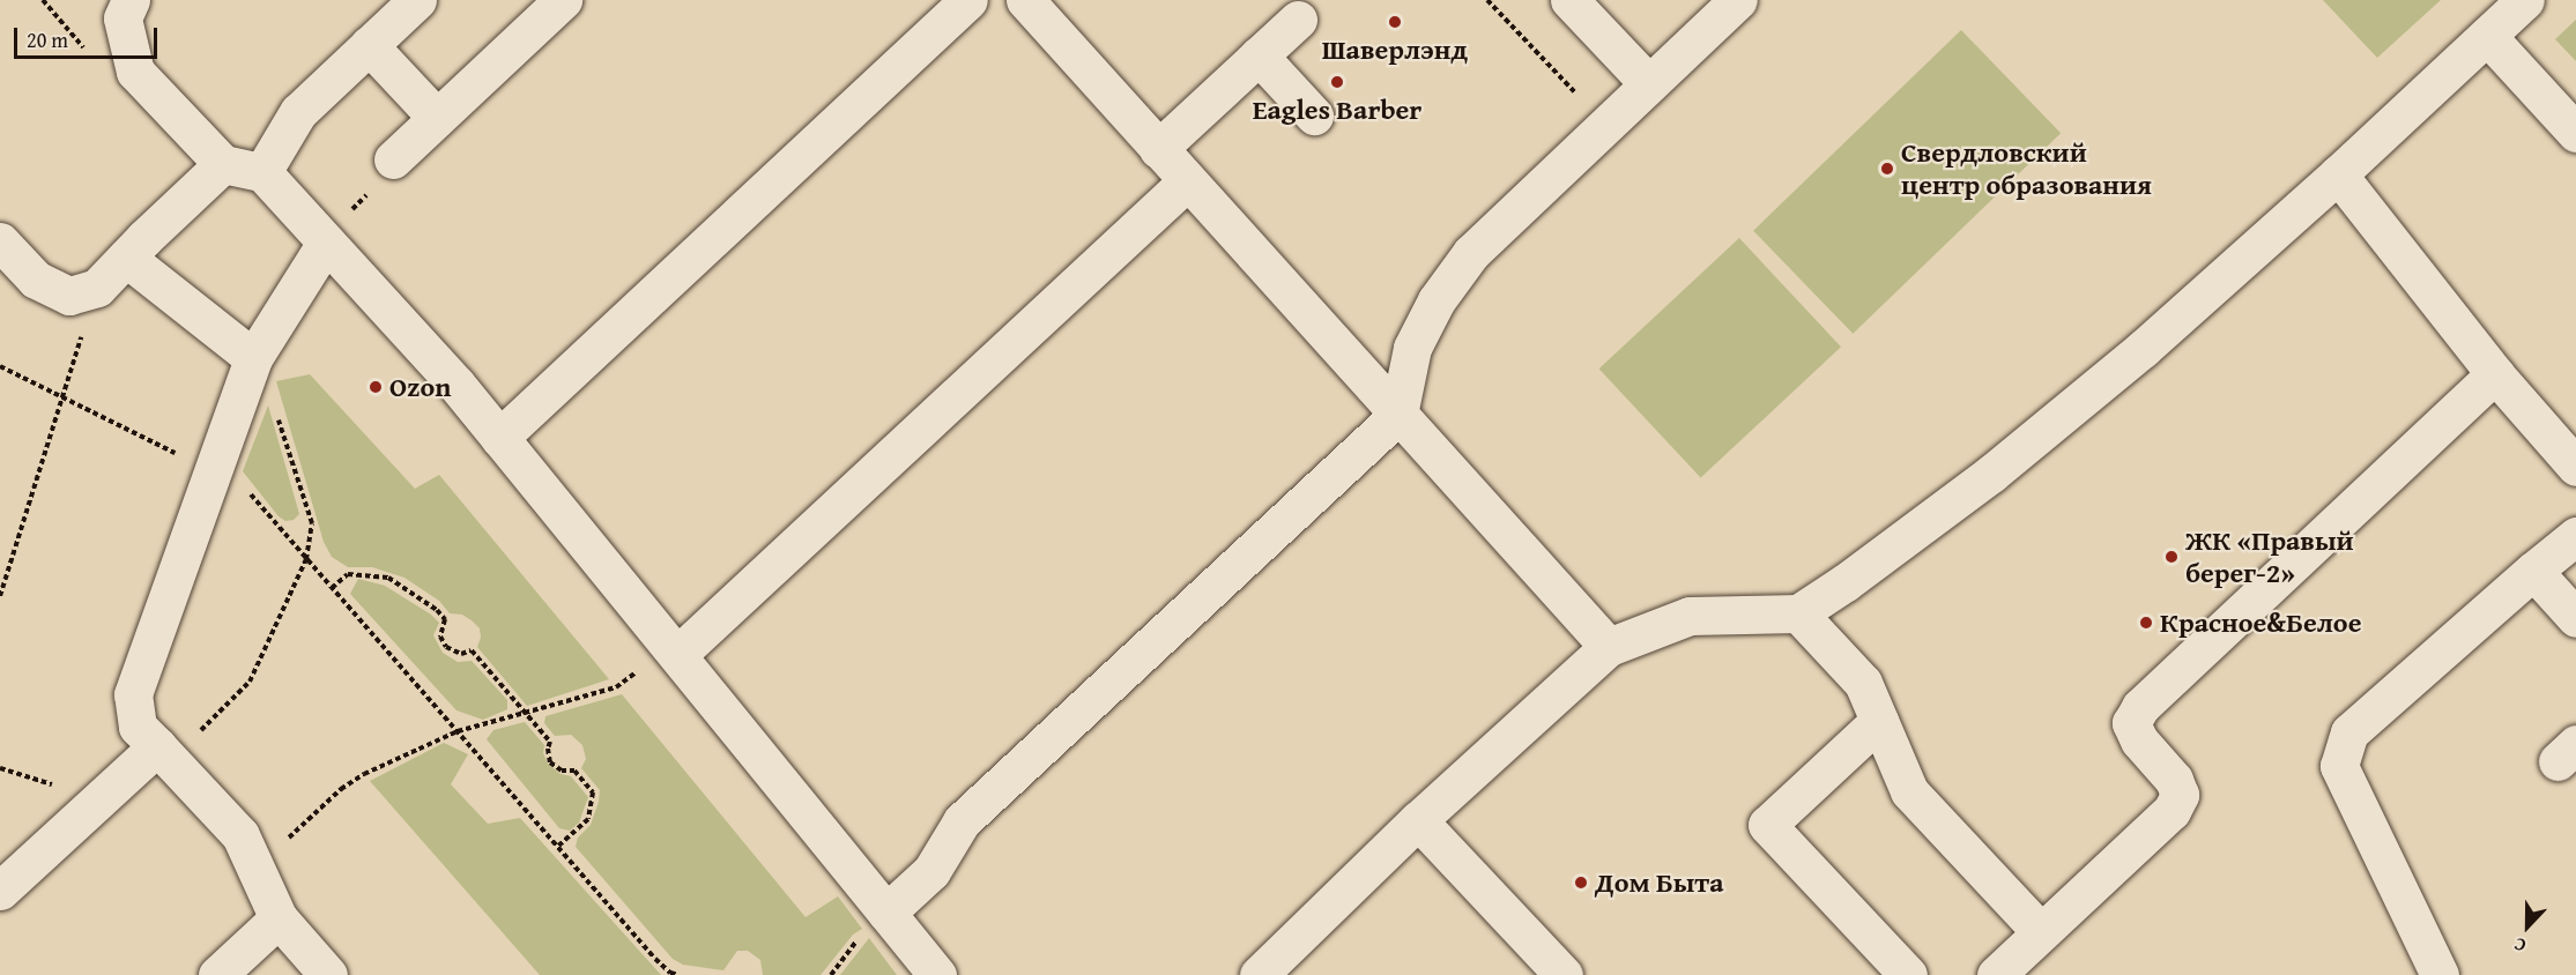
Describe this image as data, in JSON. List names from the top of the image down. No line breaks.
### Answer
{"places":["Шаверлэнд","Eagles Barber","Свердловский центр образования","Ozon","ЖК «Правый берег-2»","Красное&Белое","Дом Быта"],"scale_bar":"20 m","north":"bottom"}
